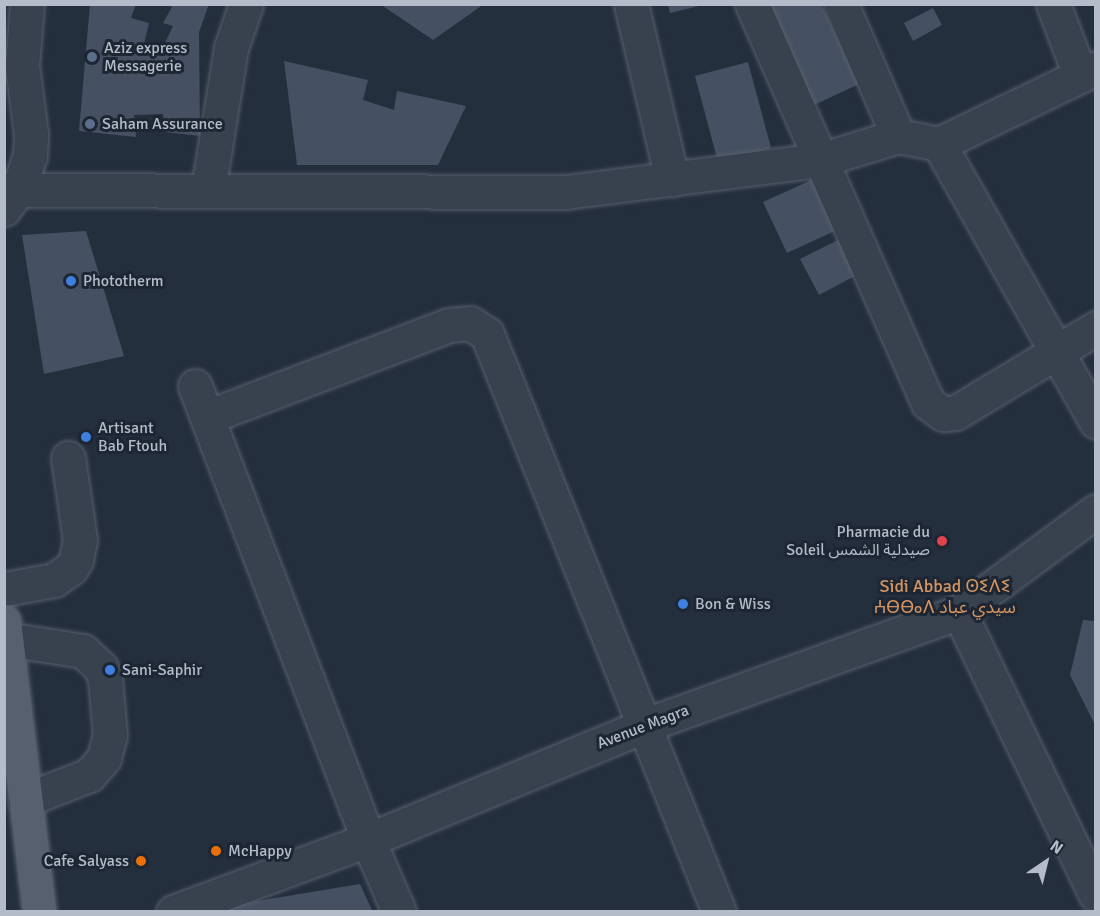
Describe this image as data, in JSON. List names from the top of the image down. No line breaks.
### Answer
{"streets":{"street":["Avenue Magra"]},"districts":["Sidi Abbad ⵙⵉⴷⵉ ⵄⴱⴱⴰⴷ سيدي عباد"],"places":["Aziz express Messagerie","Saham Assurance","Phototherm","Artisant Bab Ftouh","Pharmacie du Soleil صيدلية الشمس","Bon & Wiss","Sani-Saphir","McHappy","Cafe Salyass"],"north":"top right"}
